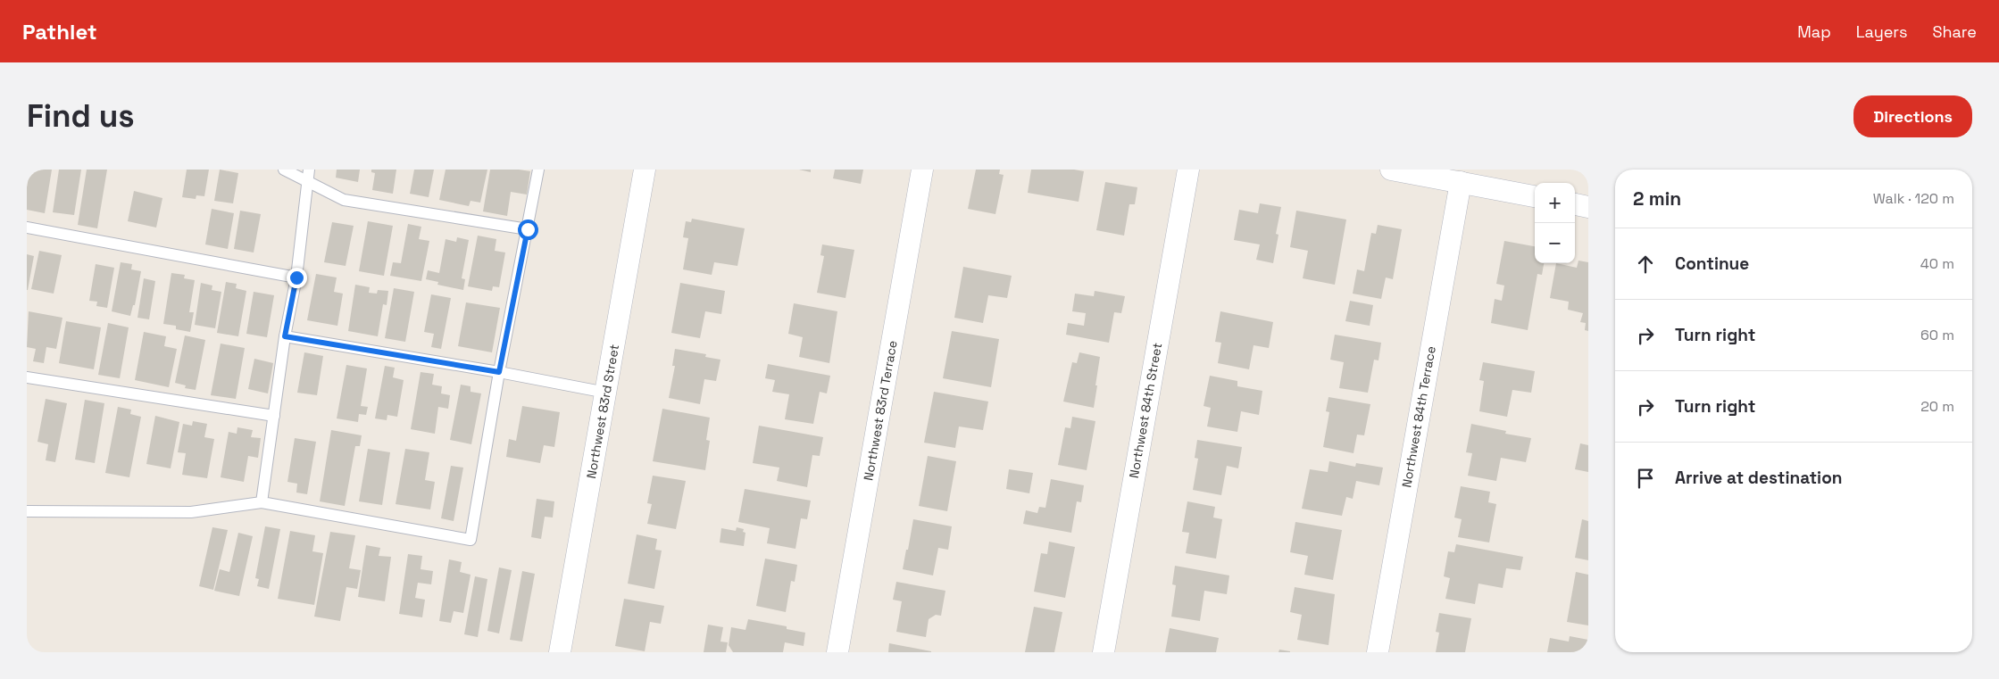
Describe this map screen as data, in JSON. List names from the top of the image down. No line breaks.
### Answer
{"streets":{"street":["Northwest 83rd Terrace","Northwest 84th Street","Northwest 83rd Street","Northwest 84th Terrace"]},"page":{"header":"Pathlet","nav":["Map","Layers","Share"],"buttons":"Directions","title":"Find us","heading":["2 min","Walk · 120 m"],"map_buttons":["+","−"],"list":[["Continue","40 m"],["Turn right","60 m"],["Turn right","20 m"],"Arrive at destination"]}}
